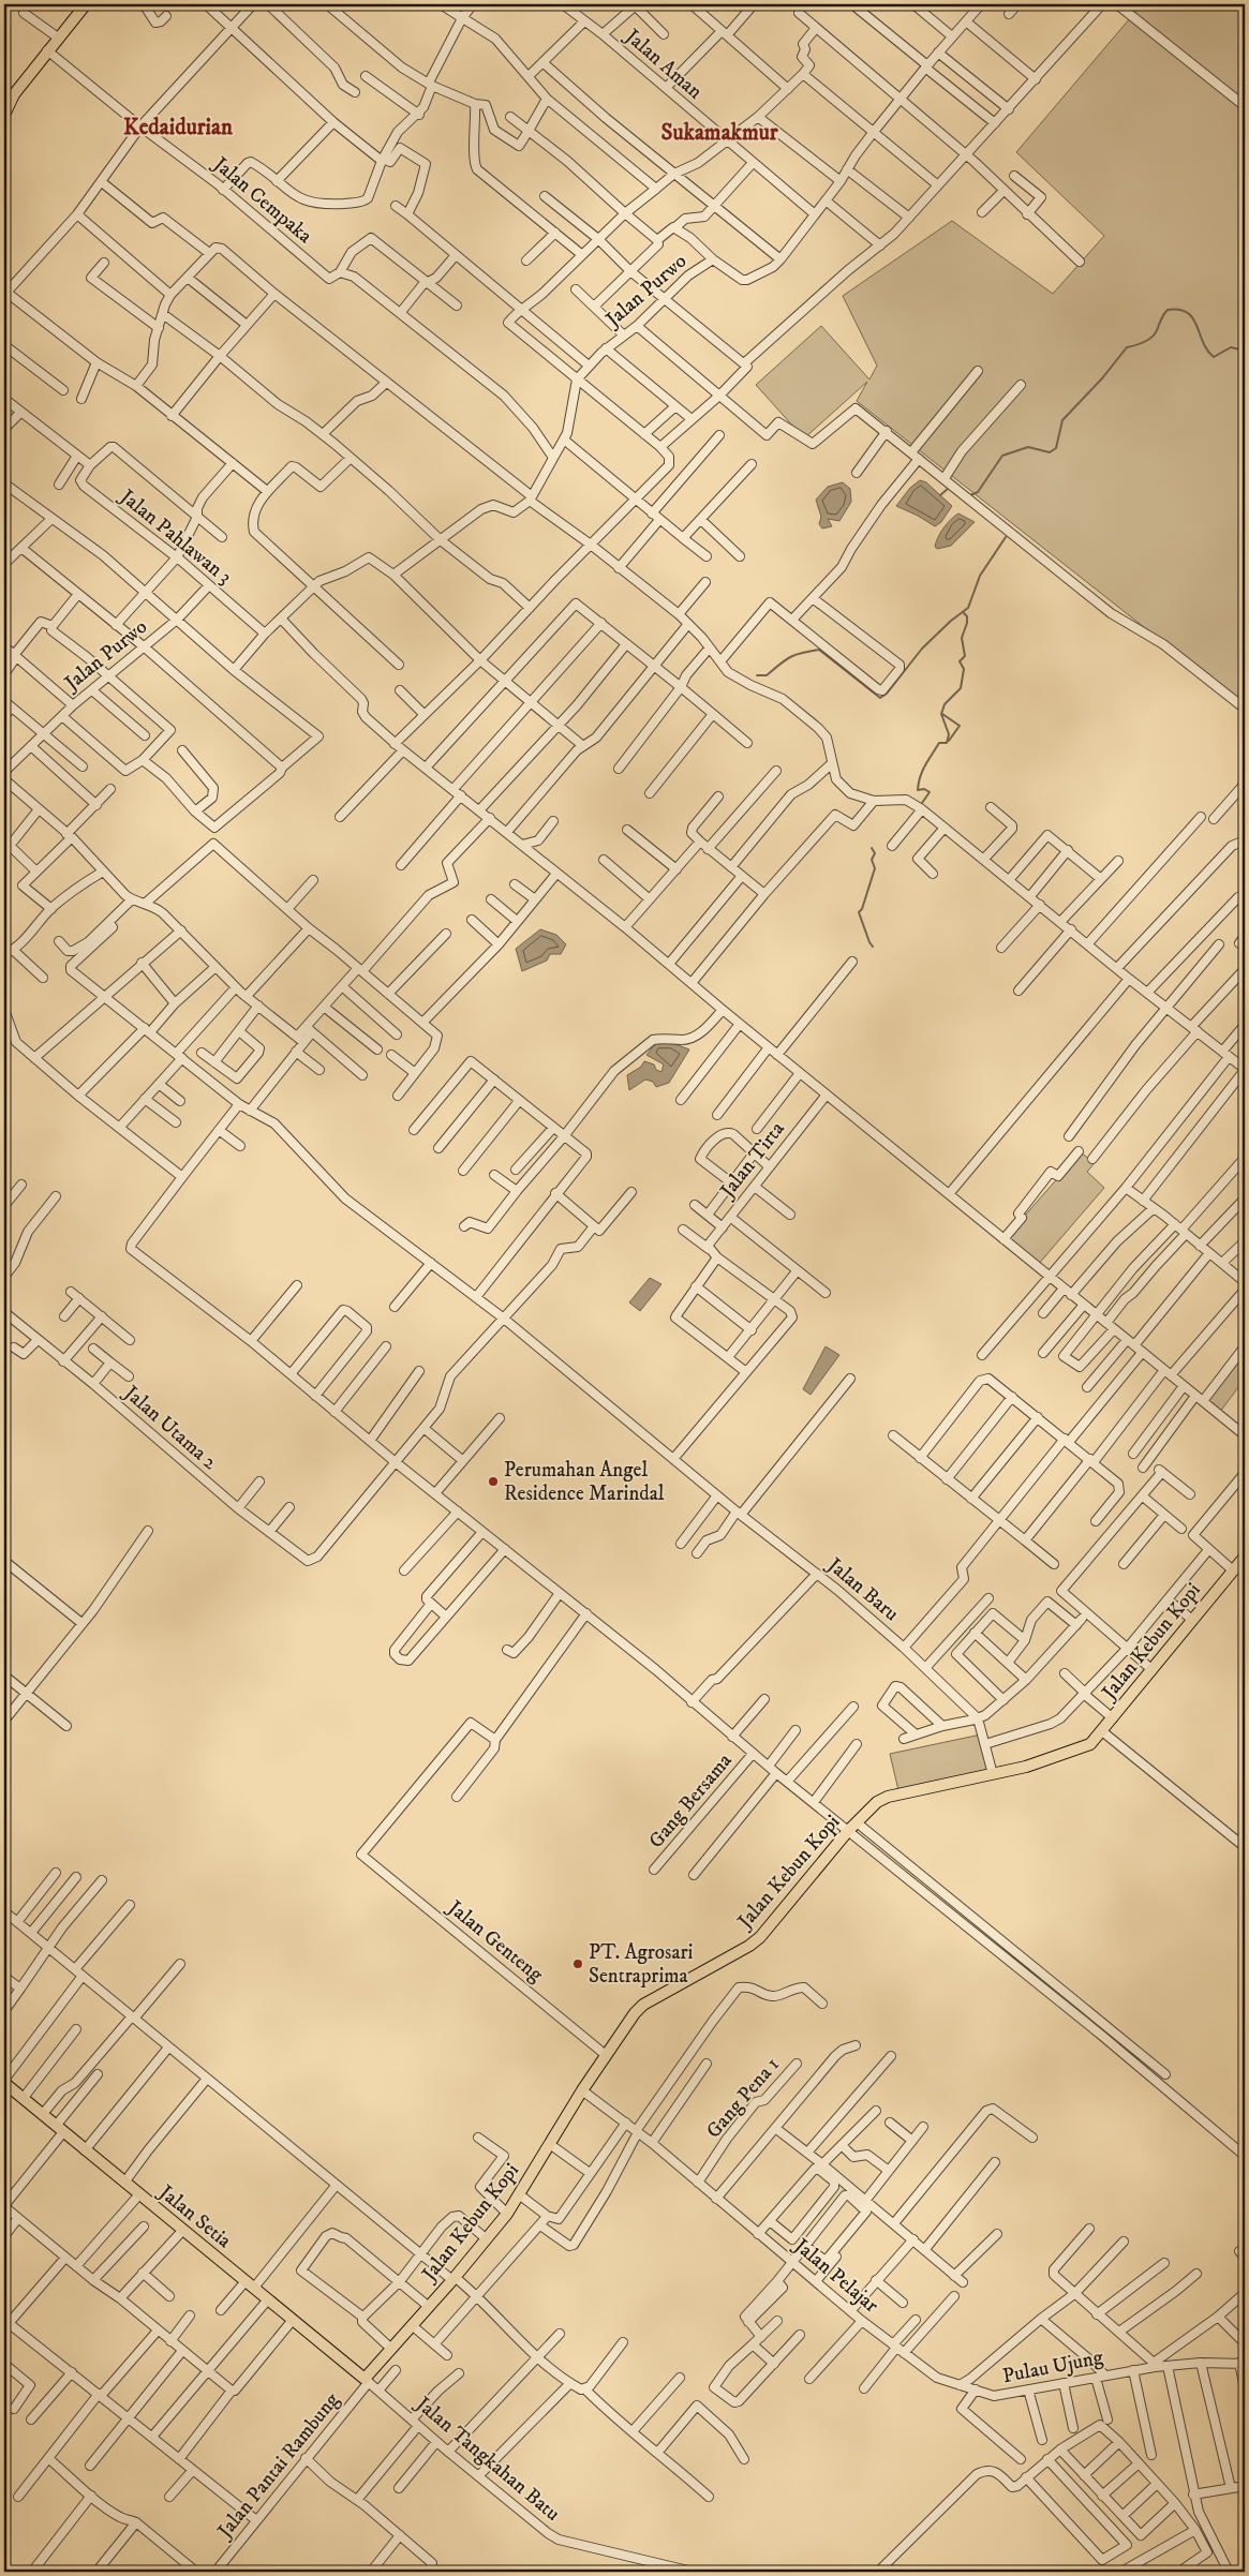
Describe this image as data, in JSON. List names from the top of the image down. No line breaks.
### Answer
{"streets":{"main road":["Jalan Kebun Kopi","Jalan Setia"],"street":["Jalan Aman","Jalan Cempaka","Jalan Purwo","Jalan Pahlawan 3","Jalan Tirta","Jalan Utama 2","Jalan Baru","Gang Bersama","Jalan Genteng","Gang Pena 1","Jalan Pelajar","Pulau Ujung","Jalan Tangkahan Batu","Jalan Pantai Rambung"]},"crossings":[["Jalan Aman","Jalan Purwo"],["Jalan Baru","Jalan Kebun Kopi"],["Jalan Kebun Kopi","Jalan Genteng"],["Jalan Kebun Kopi","Jalan Setia"],["Jalan Kebun Kopi","Jalan Pelajar"],["Jalan Kebun Kopi","Jalan Tangkahan Batu"],["Jalan Kebun Kopi","Jalan Pantai Rambung"],["Gang Pena 1","Jalan Pelajar"],["Jalan Setia","Jalan Tangkahan Batu"],["Jalan Setia","Jalan Pantai Rambung"],["Jalan Pelajar","Pulau Ujung"],["Jalan Tangkahan Batu","Jalan Pantai Rambung"]],"districts":["Kedaidurian","Sukamakmur"],"places":["Perumahan Angel Residence Marindal","PT. Agrosari Sentraprima"]}
